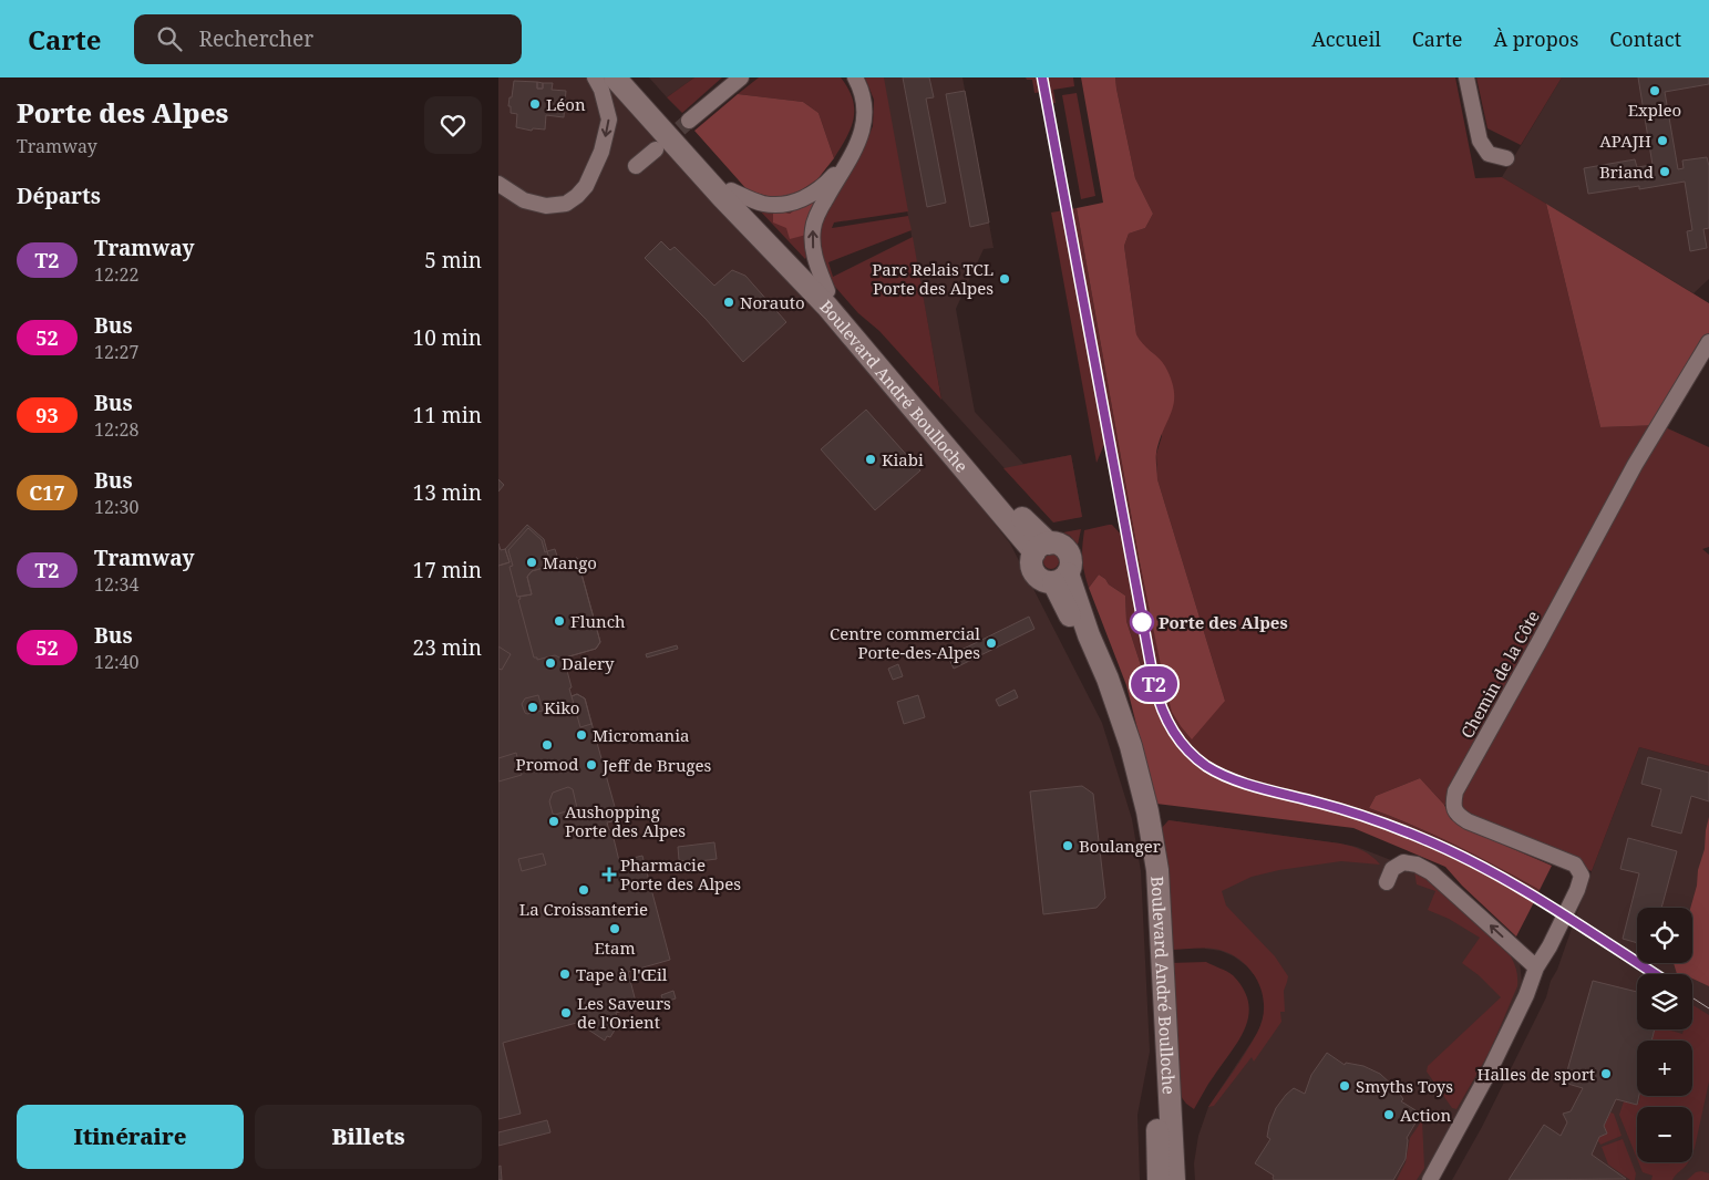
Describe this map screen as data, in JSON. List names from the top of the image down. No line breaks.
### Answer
{"streets":{"main road":["Boulevard André Boulloche"],"street":["Chemin de la Côte"]},"places":{"other":["Expleo","Léon","APAJH","Briand","Parc Relais TCL Porte des Alpes","Norauto","Kiabi","Mango","Flunch","Porte des Alpes","Centre commercial Porte-des-Alpes","Dalery","Kiko","Micromania","Promod","Jeff de Bruges","Aushopping Porte des Alpes","Boulanger","La Croissanterie","Etam","Tape à l'Œil","Les Saveurs de l'Orient","Halles de sport","Smyths Toys","Action"],"health":["Pharmacie Porte des Alpes"]},"lines":["tram line T2"],"page":{"header":"Carte","search":"Rechercher","nav":["Accueil","Carte","À propos","Contact"],"heading":[["Porte des Alpes","Tramway"],"Départs"],"on_map":"T2","list":[{"mark":"T2","name":"Tramway","note":"12:22","value":"5 min"},{"mark":"52","name":"Bus","note":"12:27","value":"10 min"},{"mark":"93","name":"Bus","note":"12:28","value":"11 min"},{"mark":"C17","name":"Bus","note":"12:30","value":"13 min"},{"mark":"T2","name":"Tramway","note":"12:34","value":"17 min"},{"mark":"52","name":"Bus","note":"12:40","value":"23 min"}],"map_buttons":["+","−"],"buttons":["Itinéraire","Billets"]}}
